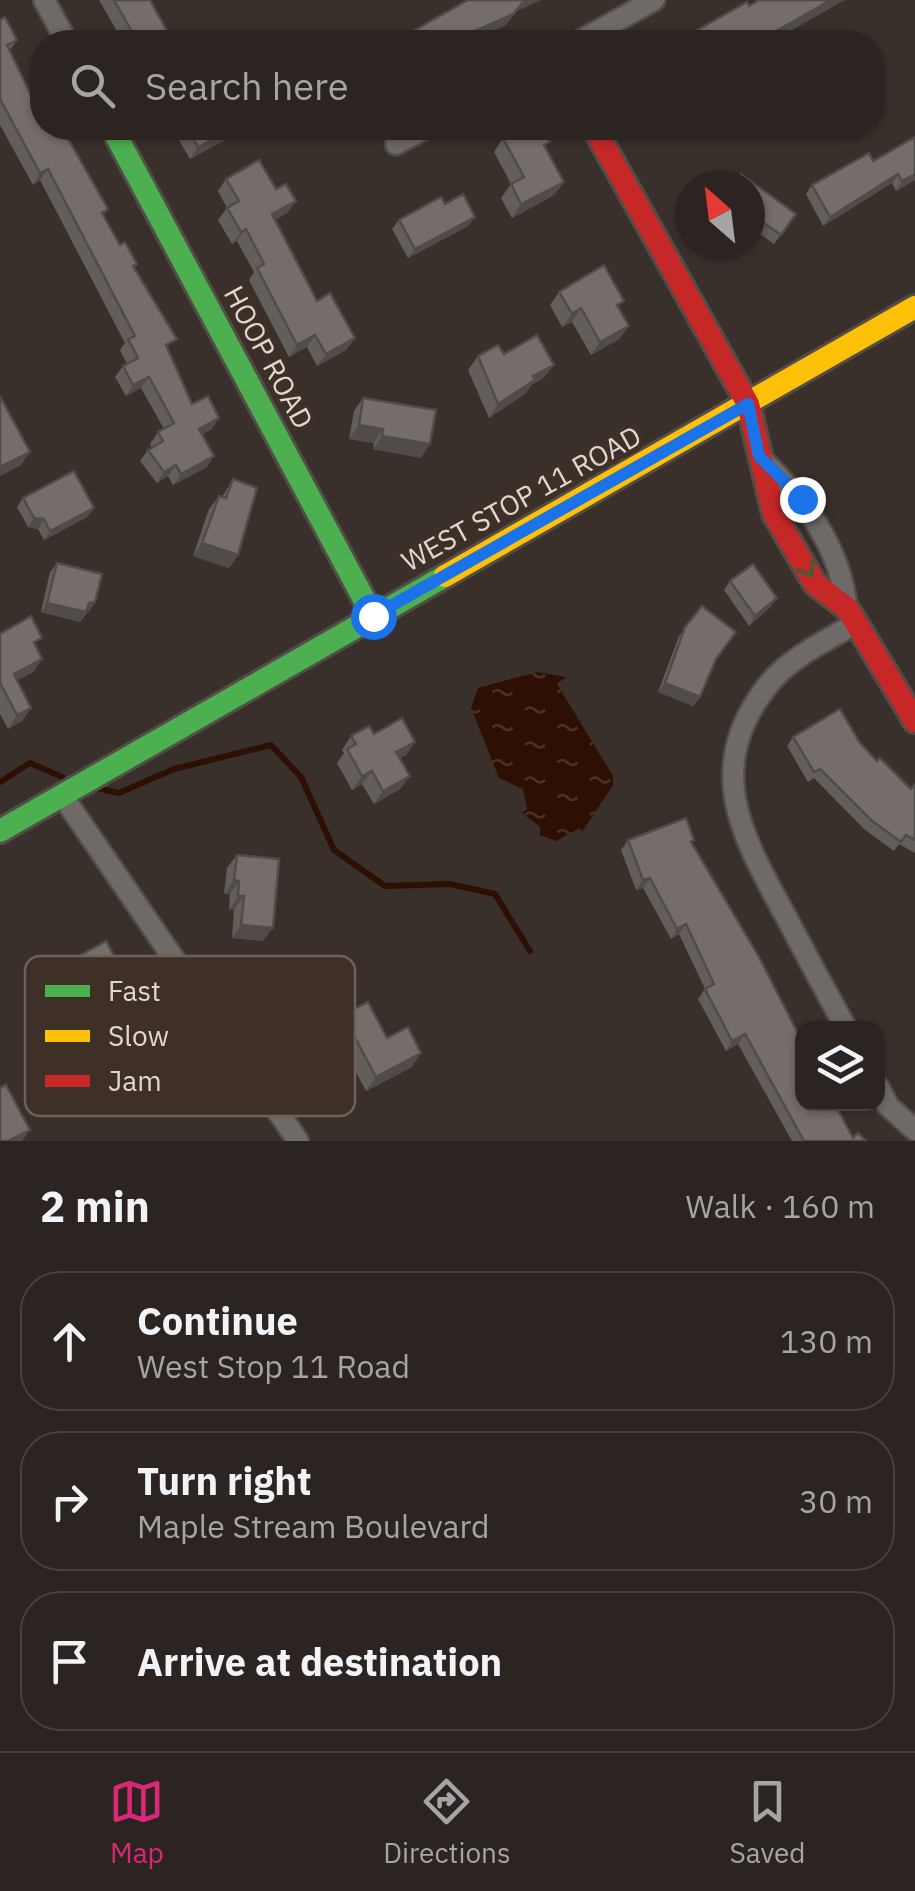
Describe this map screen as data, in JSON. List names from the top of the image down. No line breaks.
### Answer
{"streets":{"street":["HOOP ROAD","WEST STOP 11 ROAD"]},"crossings":[["HOOP ROAD","WEST STOP 11 ROAD"]],"legend":["Fast","Slow","Jam"],"north":"top left","page":{"search":"Search here","heading":["2 min","Walk · 160 m"],"list":[["Continue","West Stop 11 Road","130 m"],["Turn right","Maple Stream Boulevard","30 m"],"Arrive at destination"],"nav":["Map","Directions","Saved"]}}
